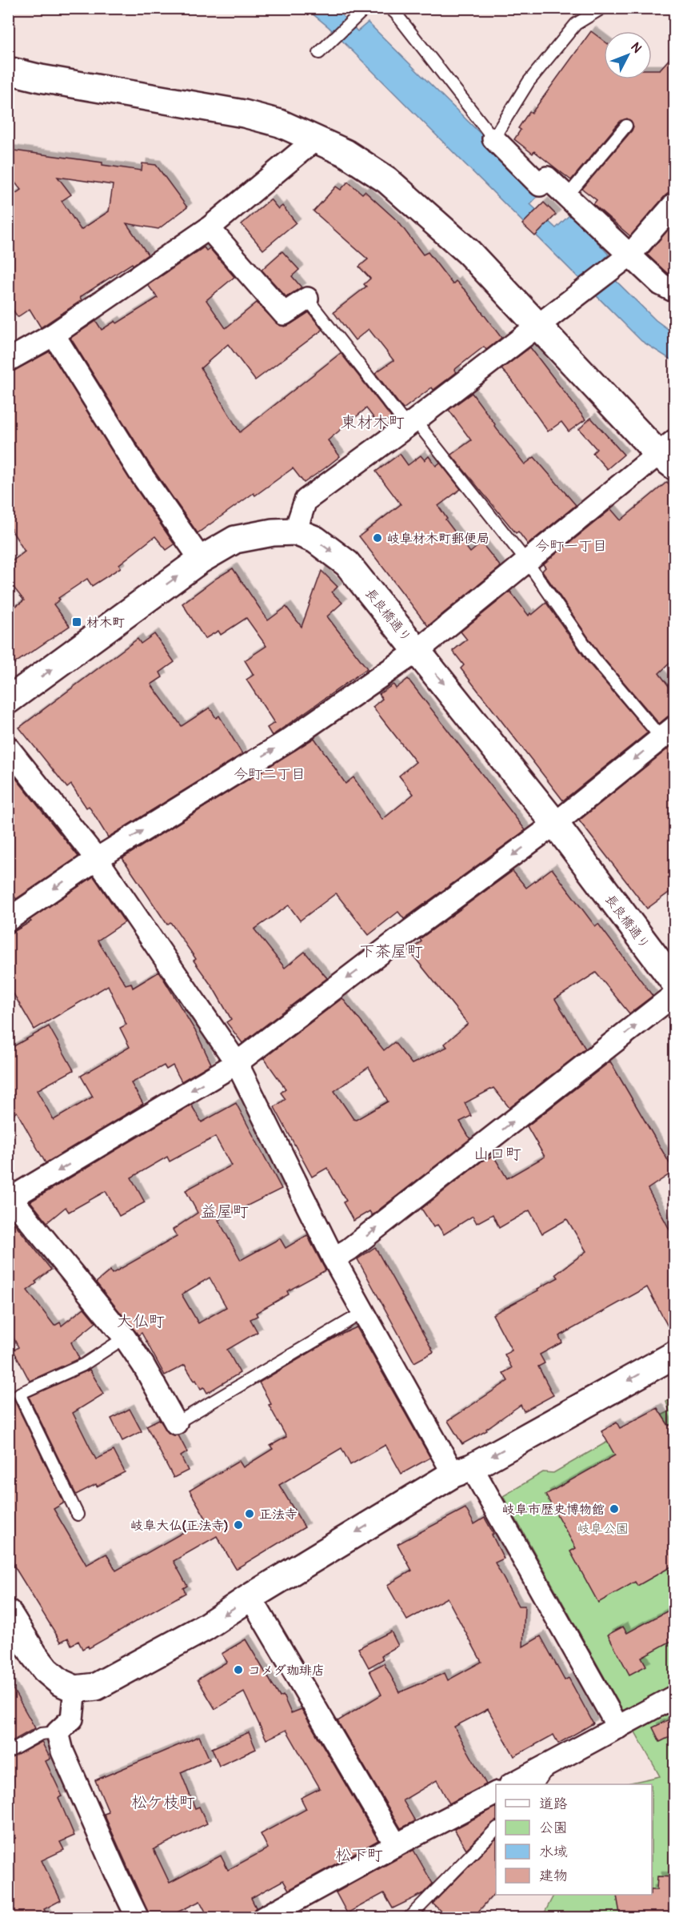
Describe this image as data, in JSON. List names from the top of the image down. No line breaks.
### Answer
{"streets":{"main road":["長良橋通り"]},"districts":["東材木町","今町一丁目","今町二丁目","下茶屋町","山口町","益屋町","大仏町","松ケ枝町","松下町"],"parks":["岐阜公園"],"places":{"other":["岐阜材木町郵便局","岐阜市歴史博物館","正法寺","岐阜大仏(正法寺)","コメダ珈琲店"],"transit":["材木町"]},"legend":["道路","公園","水域","建物"],"north":"top right"}
